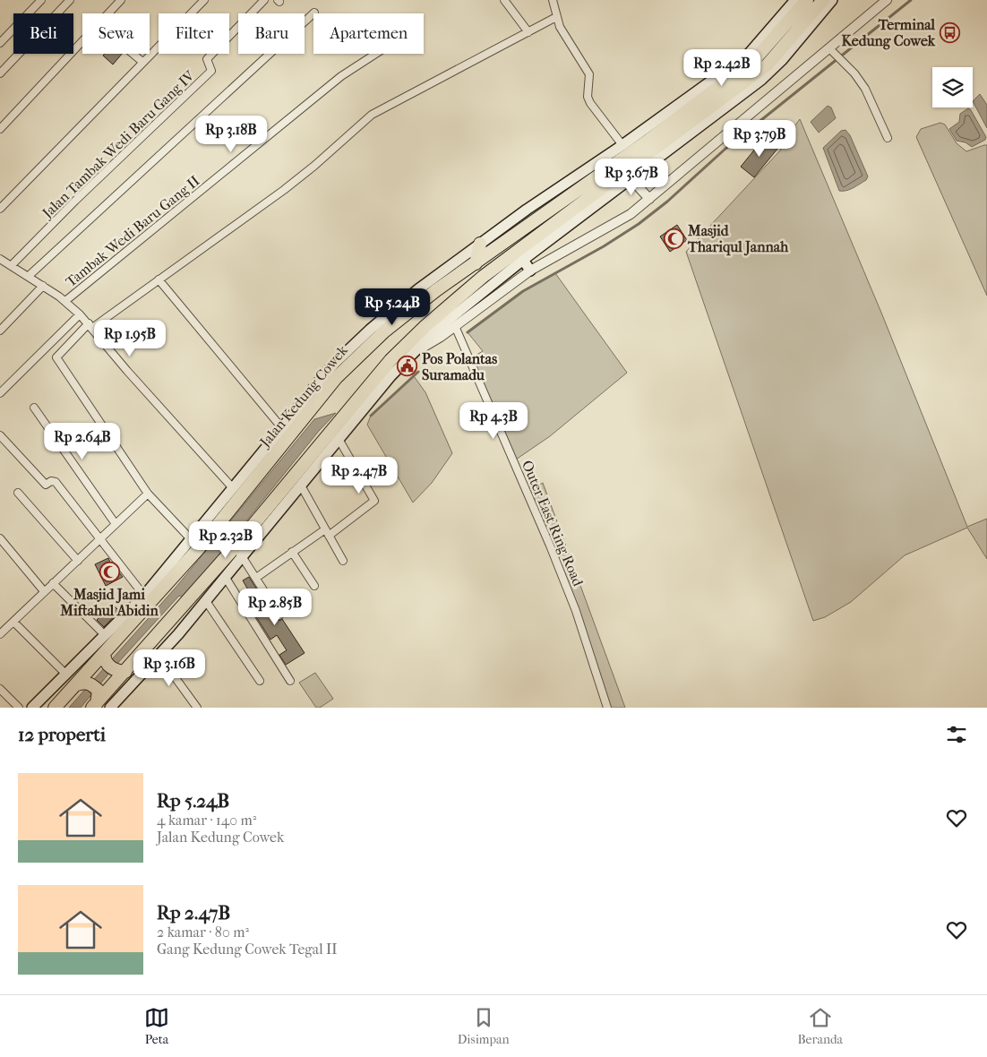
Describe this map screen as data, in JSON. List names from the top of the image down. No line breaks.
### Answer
{"streets":{"highway":["Jalan Kedung Cowek"],"street":["Jalan Tambak Wedi Baru Gang IV","Tambak Wedi Baru Gang II","Outer East Ring Road"]},"places":{"bus stop":["Terminal Kedung Cowek"],"mosque":["Masjid Thariqul Jannah","Masjid Jami Miftahul Abidin"],"public building":["Pos Polantas Suramadu"]},"page":{"chip":["Beli","Sewa","Filter","Baru","Apartemen"],"price":["Rp 2.42B","Rp 3.18B","Rp 3.79B","Rp 3.67B","Rp 5.24B","Rp 1.95B","Rp 4.3B","Rp 2.64B","Rp 2.47B","Rp 2.32B","Rp 2.85B","Rp 3.16B"],"heading":"12 properti","list":[{"name":"Rp 5.24B","note":"4 kamar · 140 m² · Jalan Kedung Cowek"},{"name":"Rp 2.47B","note":"2 kamar · 80 m² · Gang Kedung Cowek Tegal II"}],"tabs":["Peta","Disimpan","Beranda"]}}
